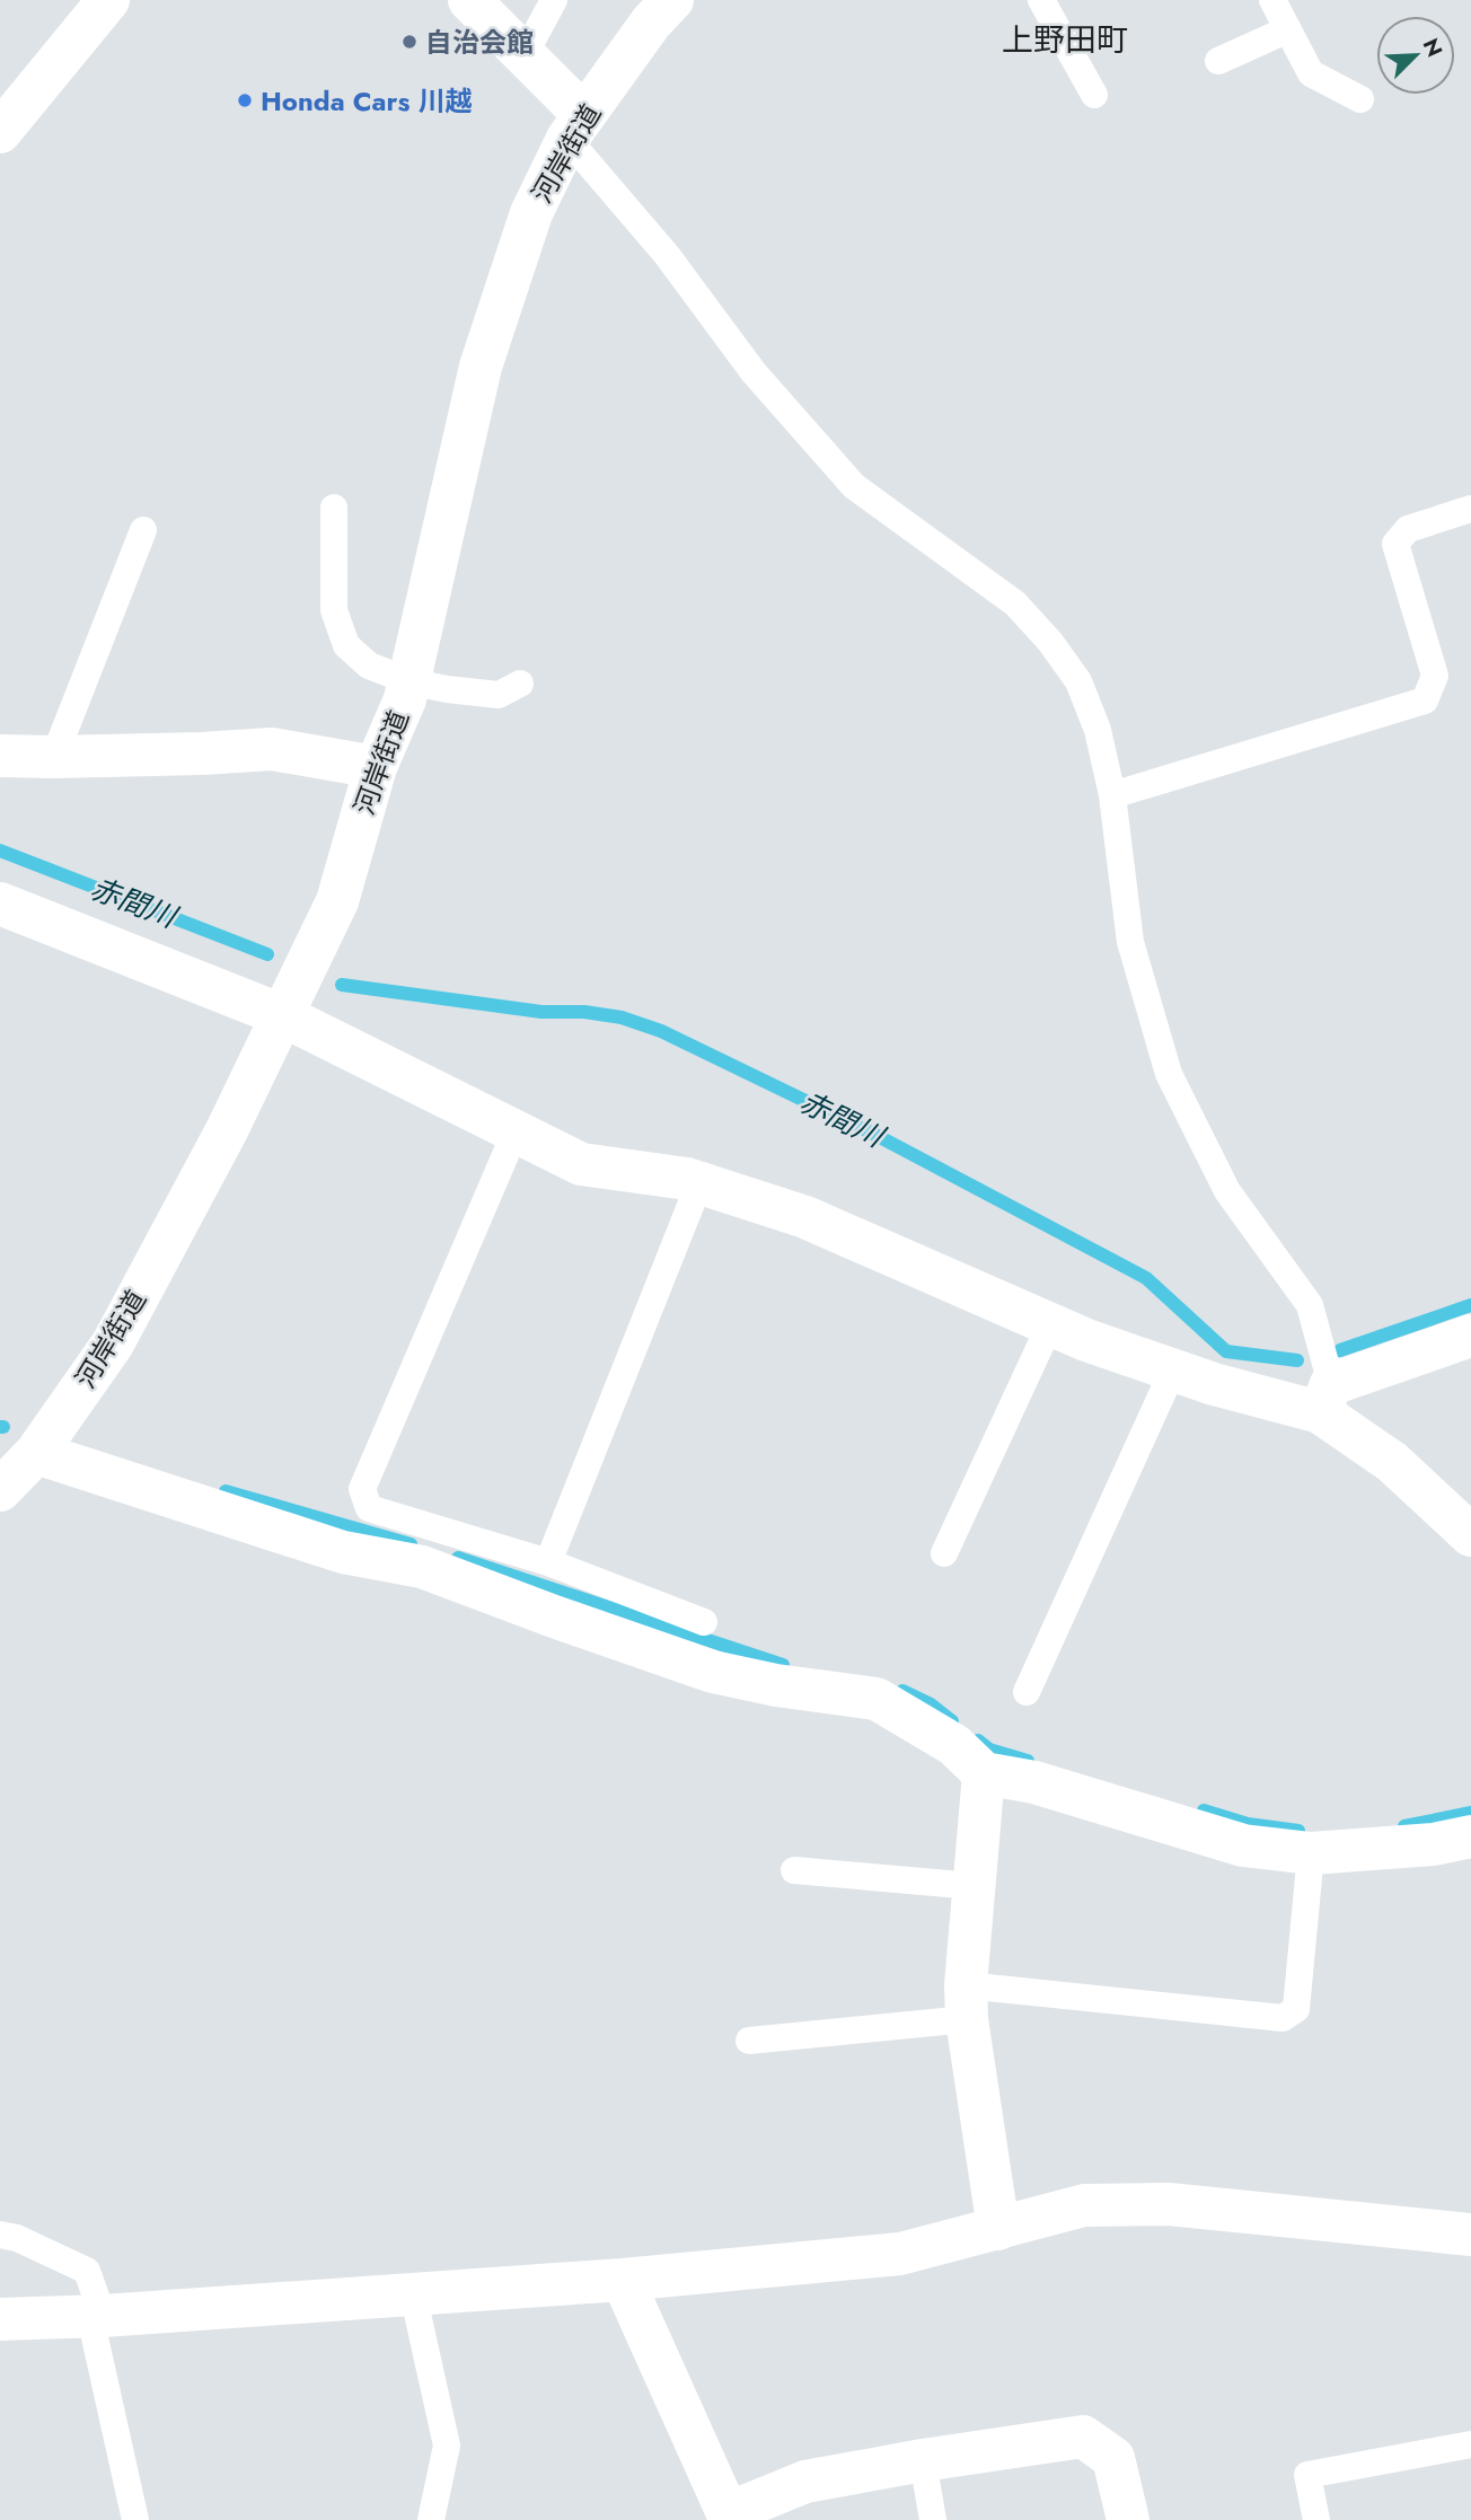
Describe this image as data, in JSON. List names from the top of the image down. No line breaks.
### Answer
{"streets":{"street":["河岸街道"]},"districts":["上野田町"],"water":["赤間川"],"places":["自治会館","Honda Cars 川越"],"north":"top right"}
